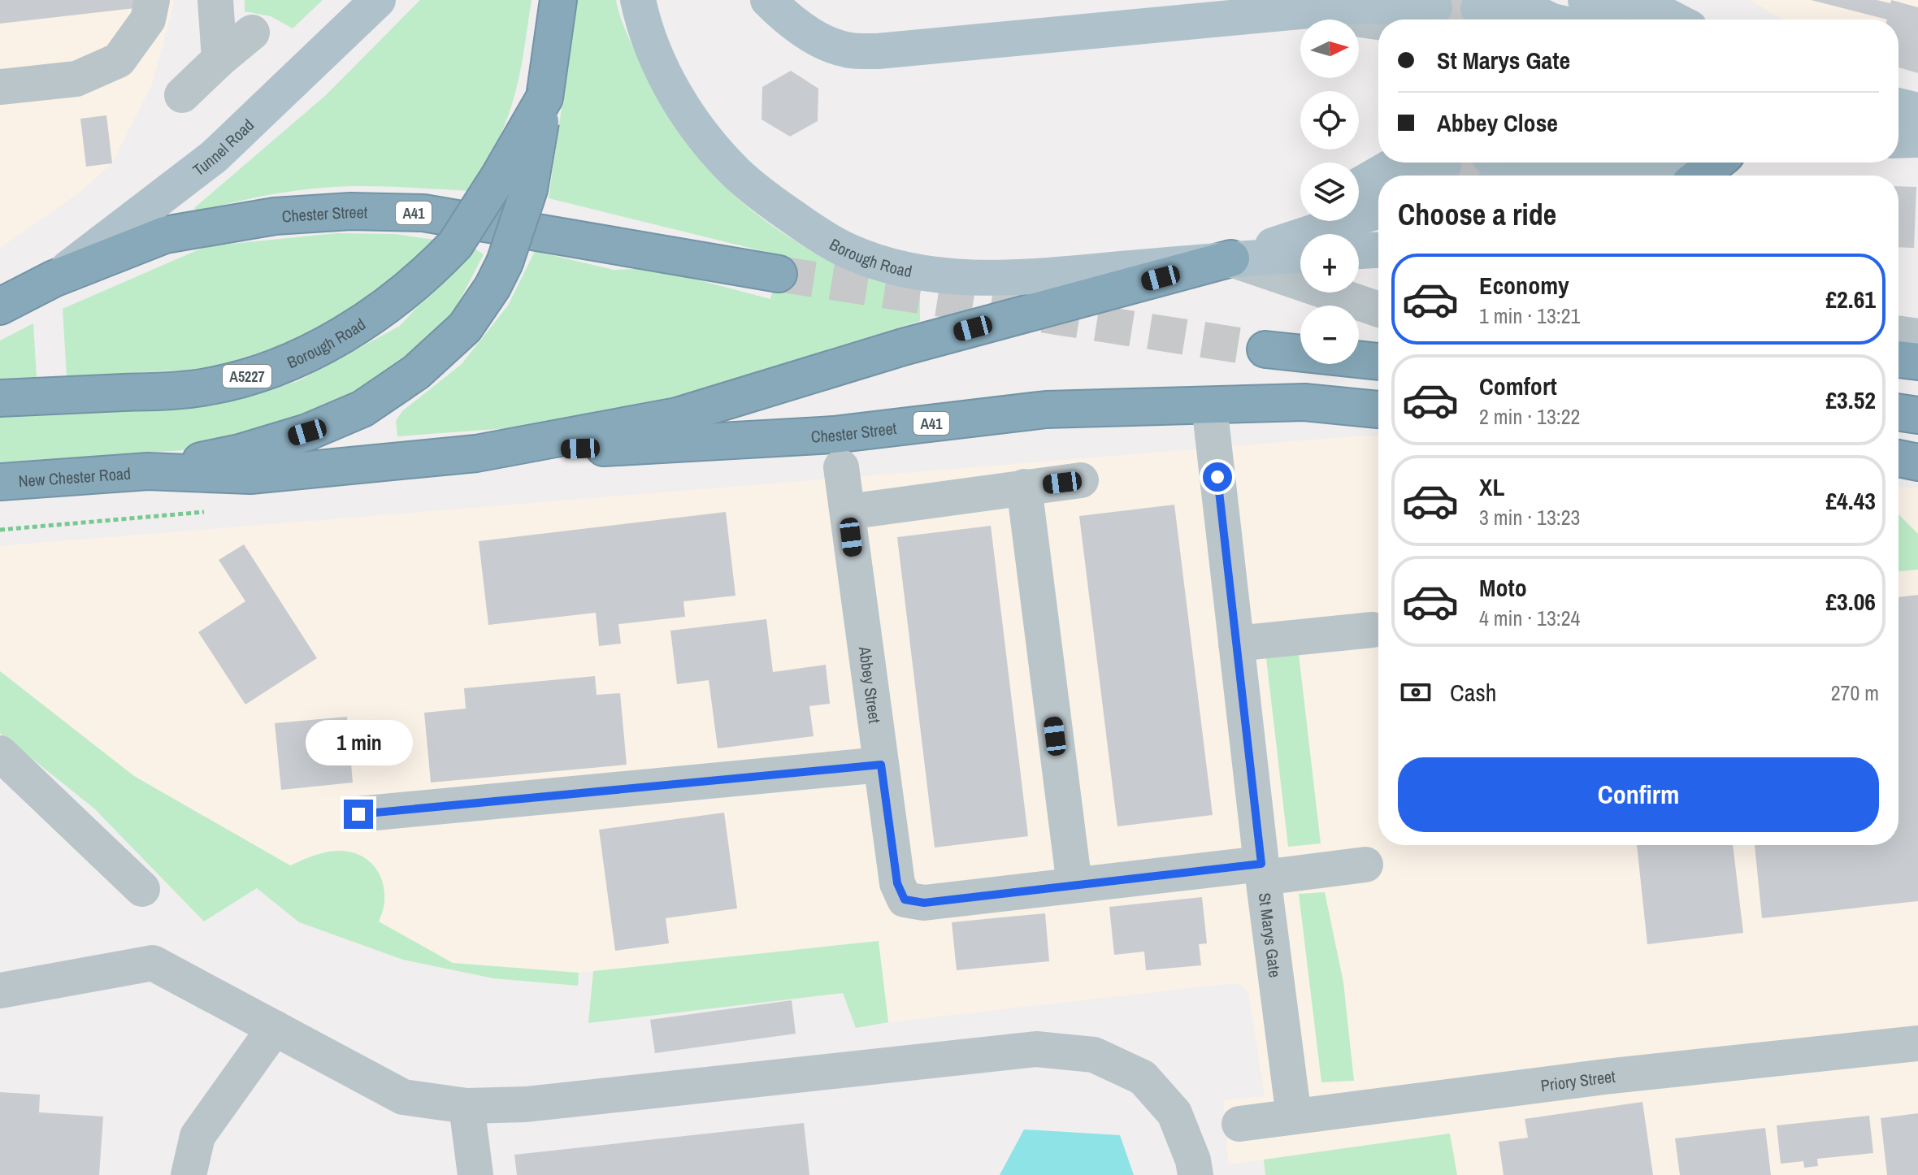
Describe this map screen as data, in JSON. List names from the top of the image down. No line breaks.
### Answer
{"streets":{"highway":["A41","Chester Street","Borough Road","A5227","New Chester Road"],"main road":["Tunnel Road"],"street":["Abbey Street","St Marys Gate","Priory Street"]},"crossings":[["Tunnel Road","Chester Street"],["A41","Chester Street"],["A41","Borough Road"],["A41","New Chester Road"],["Chester Street","St Marys Gate"],["Borough Road","New Chester Road"],["St Marys Gate","Priory Street"]],"north":"right","page":{"map_buttons":["+","−"],"banner":["St Marys Gate","Abbey Close"],"heading":"Choose a ride","list":[{"name":"Economy","note":"1 min · 13:21","value":"£2.61"},{"name":"Comfort","note":"2 min · 13:22","value":"£3.52"},{"name":"XL","note":"3 min · 13:23","value":"£4.43"},{"name":"Moto","note":"4 min · 13:24","value":"£3.06"}],"pay":["Cash","270 m"],"bubble":"1 min","buttons":"Confirm"}}
